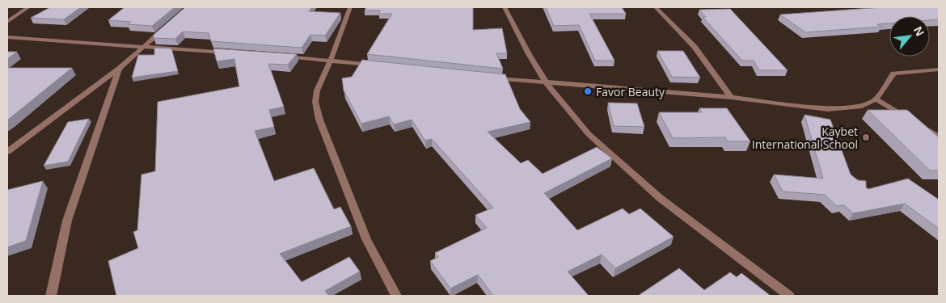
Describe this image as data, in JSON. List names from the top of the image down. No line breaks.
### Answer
{"places":["Favor Beauty","Kaybet International School"],"north":"top right"}
